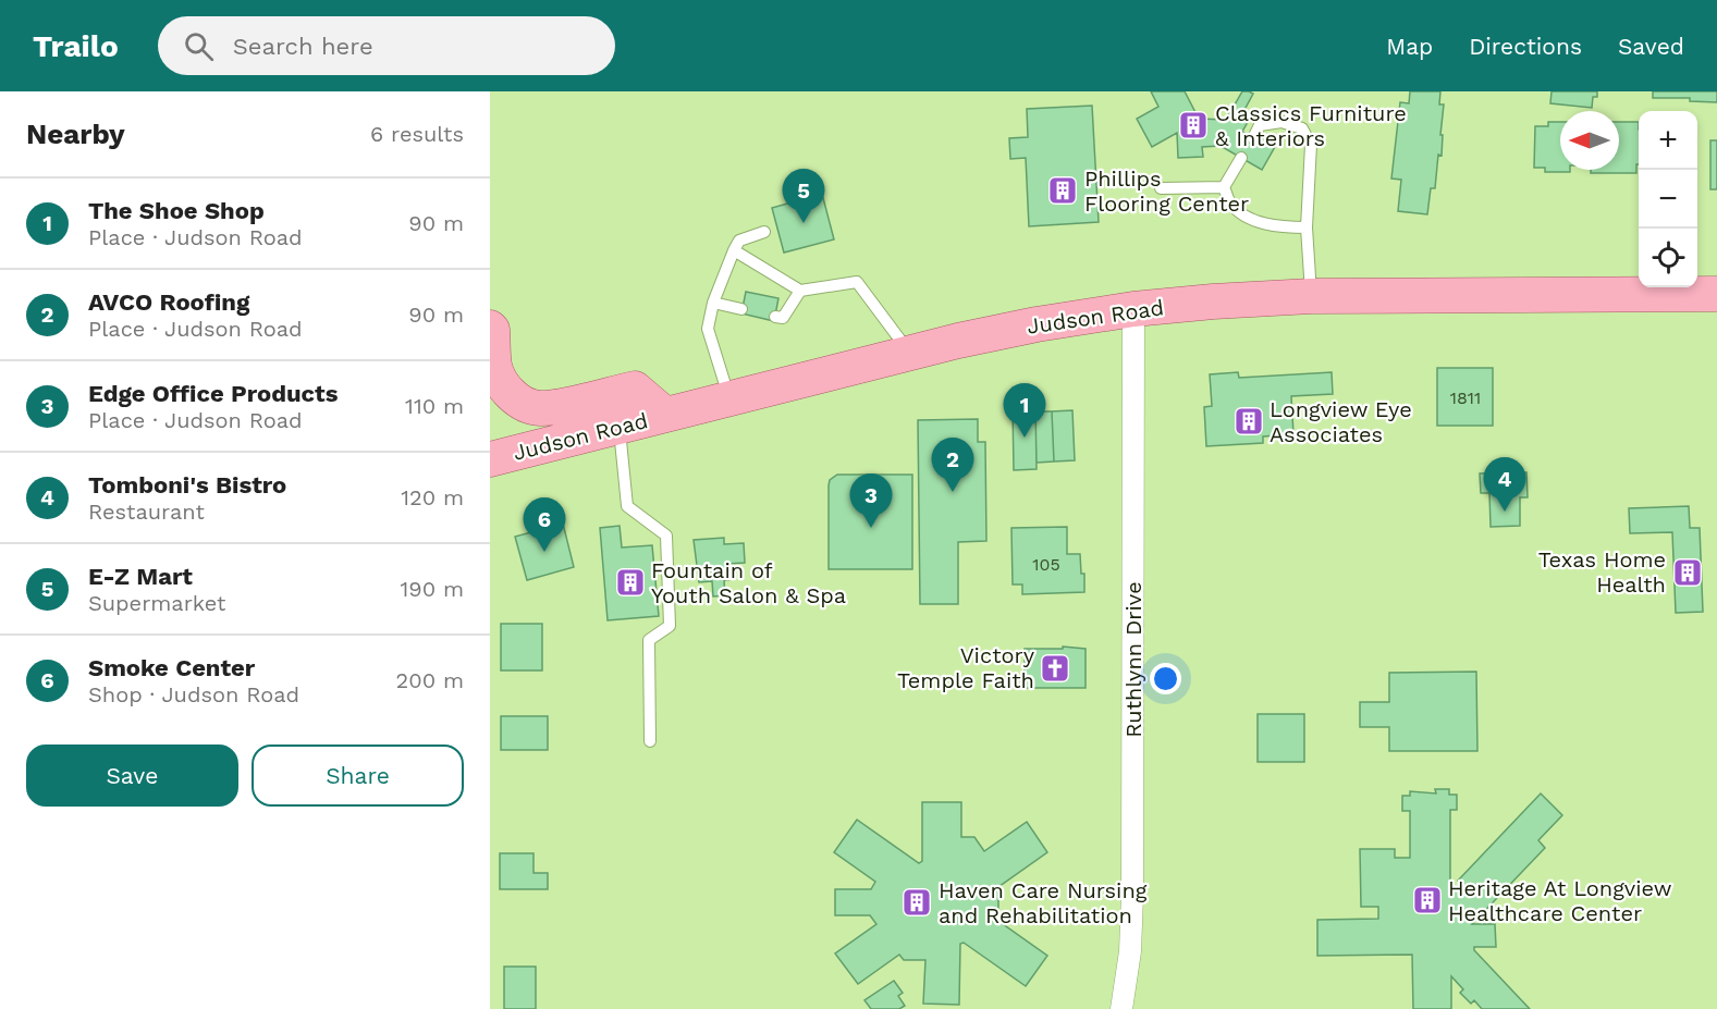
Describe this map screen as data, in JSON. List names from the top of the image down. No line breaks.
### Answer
{"streets":{"main road":["Judson Road"],"street":["Ruthlynn Drive"]},"crossings":[["Judson Road","Ruthlynn Drive"]],"places":{"building":["Classics Furniture & Interiors","Phillips Flooring Center","Longview Eye Associates","Texas Home Health","Fountain of Youth Salon & Spa","Heritage At Longview Healthcare Center","Haven Care Nursing and Rehabilitation"],"church":["Victory Temple Faith"]},"house_numbers":["1811","105"],"north":"left","page":{"header":"Trailo","search":"Search here","nav":["Map","Directions","Saved"],"heading":["Nearby","6 results"],"map_buttons":["+","−"],"pins":["5","1","2","4","3","6"],"list":[{"mark":"1","name":"The Shoe Shop","note":"Place · Judson Road","value":"90 m"},{"mark":"2","name":"AVCO Roofing","note":"Place · Judson Road","value":"90 m"},{"mark":"3","name":"Edge Office Products","note":"Place · Judson Road","value":"110 m"},{"mark":"4","name":"Tomboni's Bistro","note":"Restaurant","value":"120 m"},{"mark":"5","name":"E-Z Mart","note":"Supermarket","value":"190 m"},{"mark":"6","name":"Smoke Center","note":"Shop · Judson Road","value":"200 m"}],"buttons":["Save","Share"]}}
